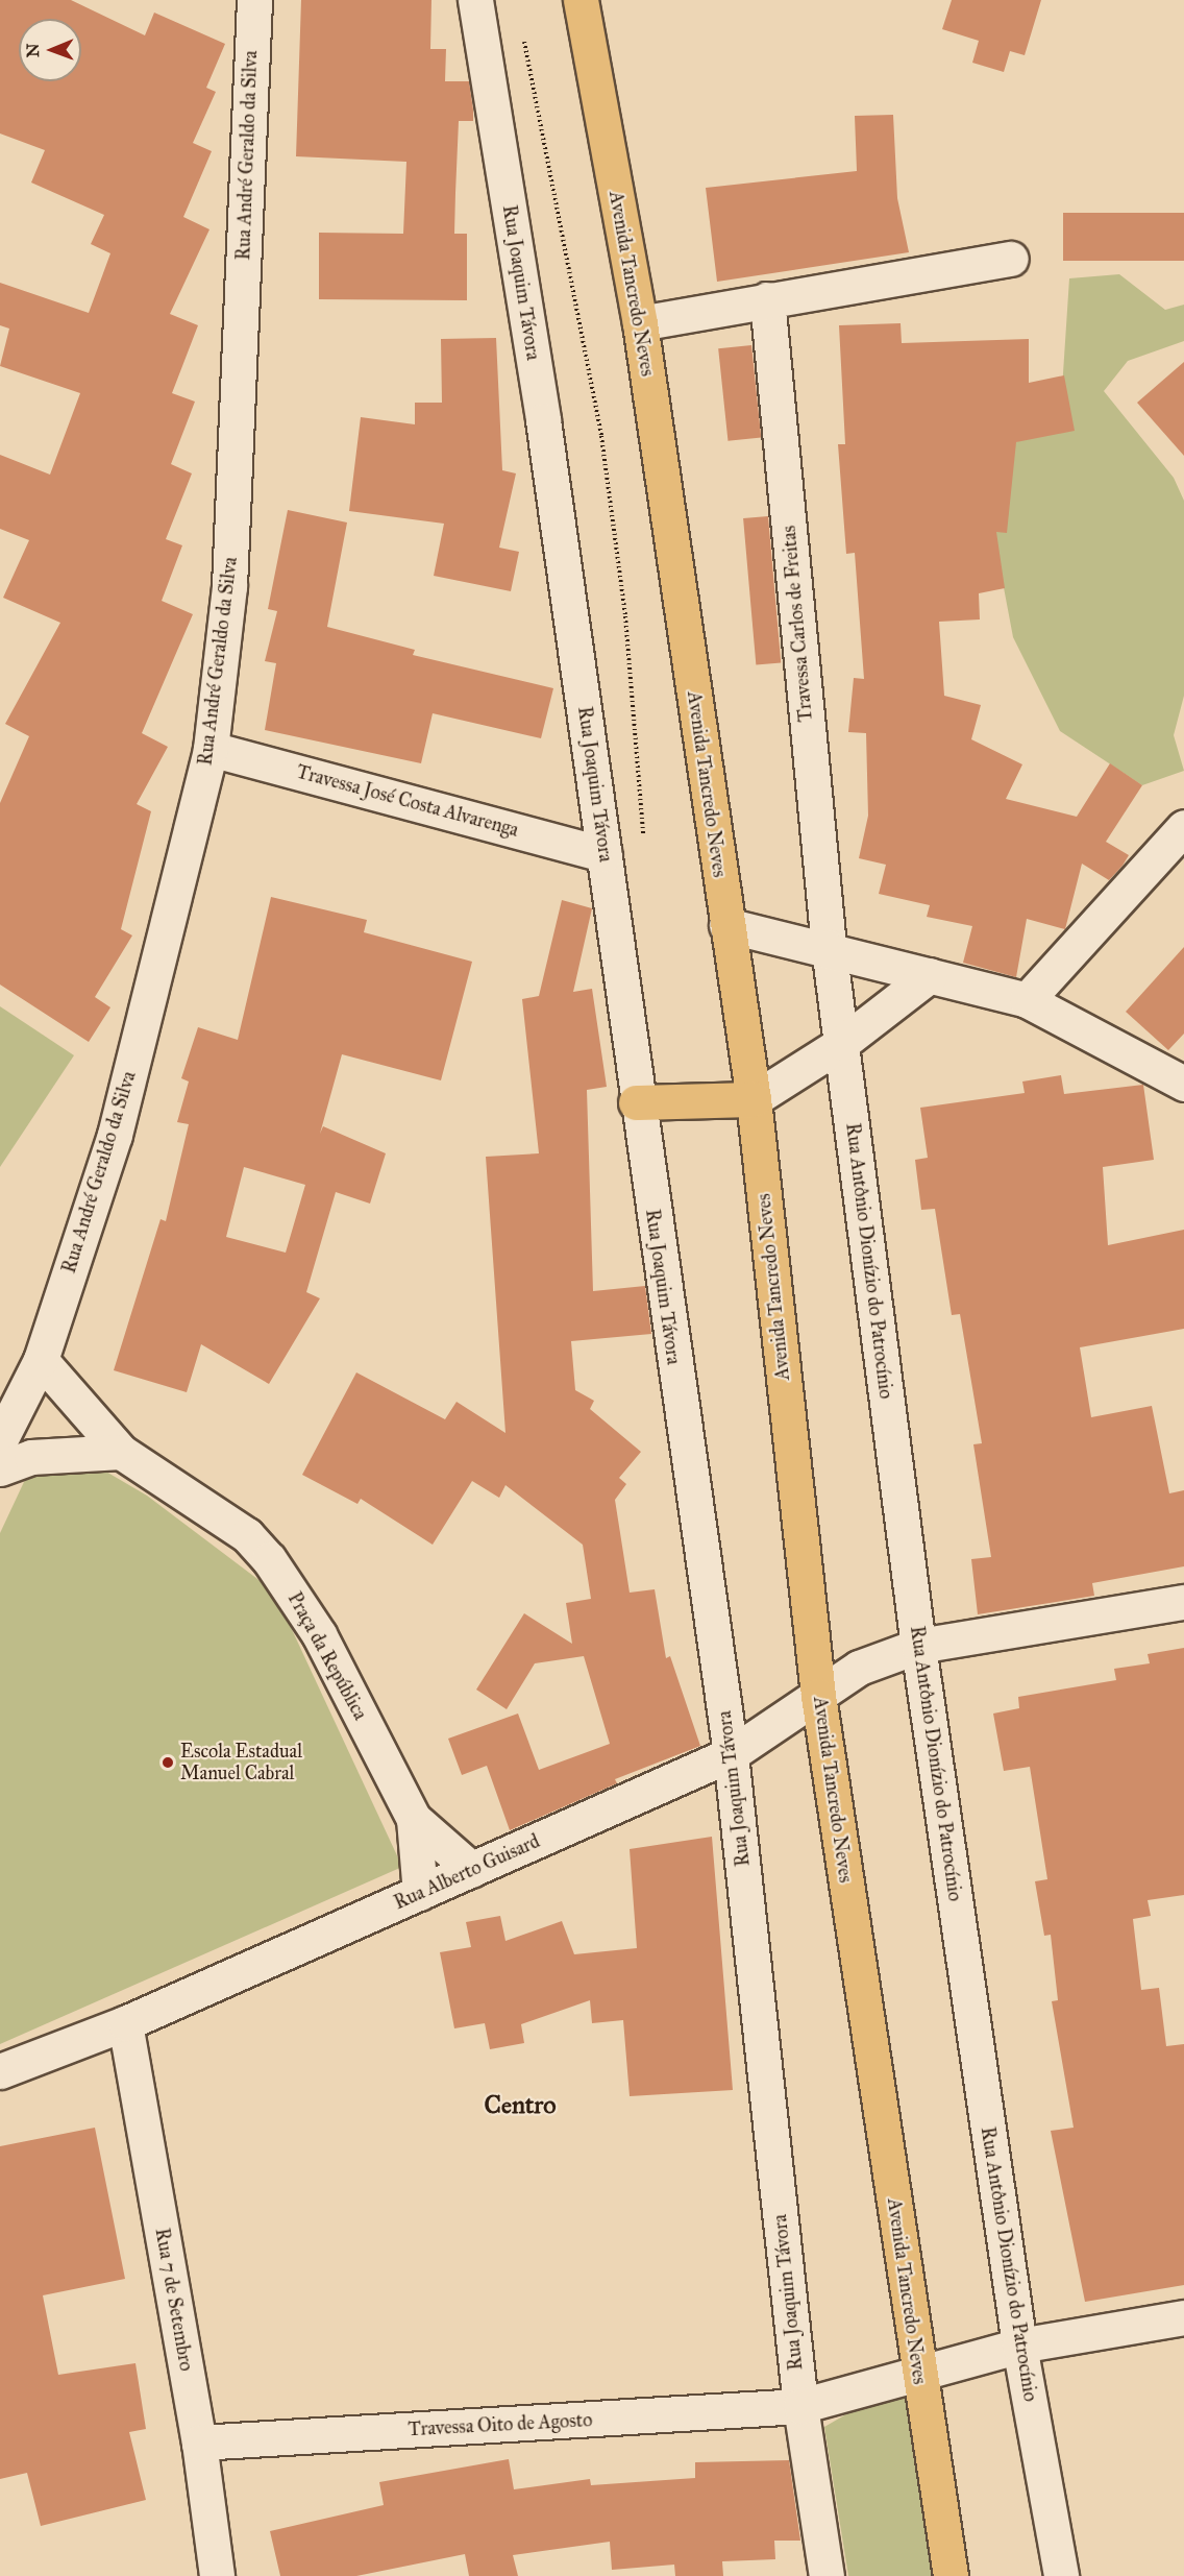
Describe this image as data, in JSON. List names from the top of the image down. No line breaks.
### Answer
{"streets":{"main road":["Avenida Tancredo Neves"],"street":["Rua André Geraldo da Silva","Rua Joaquim Távora","Travessa Carlos de Freitas","Travessa José Costa Alvarenga","Rua Antônio Dionízio do Patrocínio","Praça da República","Rua Alberto Guisard","Rua 7 de Setembro","Travessa Oito de Agosto"]},"crossings":[["Rua André Geraldo da Silva","Travessa José Costa Alvarenga"],["Rua André Geraldo da Silva","Praça da República"],["Rua Joaquim Távora","Travessa José Costa Alvarenga"],["Rua Joaquim Távora","Rua Alberto Guisard"],["Rua Joaquim Távora","Travessa Oito de Agosto"],["Avenida Tancredo Neves","Rua Alberto Guisard"],["Avenida Tancredo Neves","Travessa Oito de Agosto"],["Travessa Carlos de Freitas","Rua Antônio Dionízio do Patrocínio"],["Rua Antônio Dionízio do Patrocínio","Rua Alberto Guisard"],["Rua Antônio Dionízio do Patrocínio","Travessa Oito de Agosto"],["Praça da República","Rua Alberto Guisard"],["Rua Alberto Guisard","Rua 7 de Setembro"],["Rua 7 de Setembro","Travessa Oito de Agosto"]],"districts":["Centro"],"places":["Escola Estadual Manuel Cabral"],"north":"left"}
